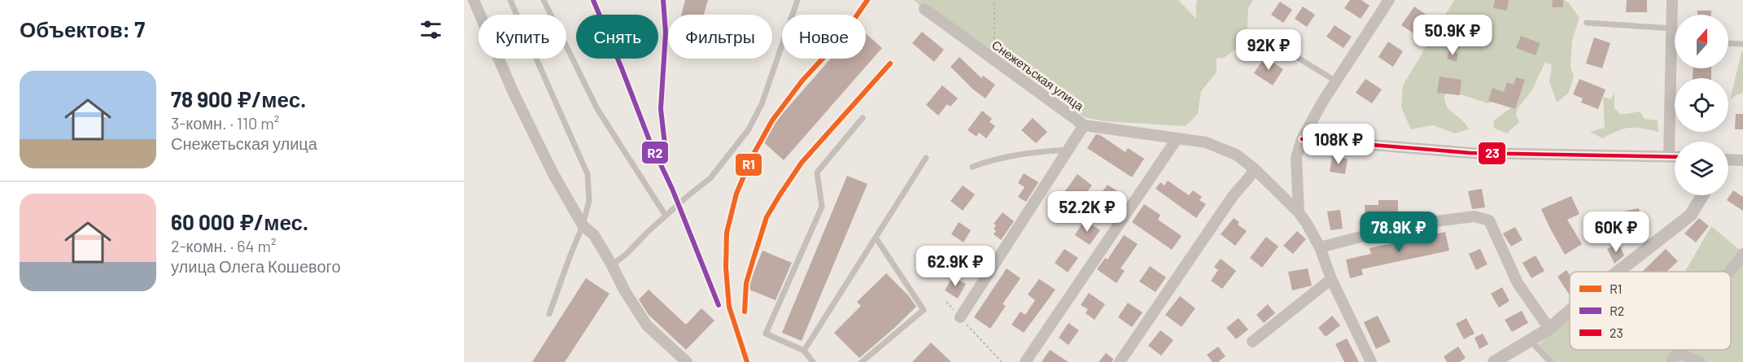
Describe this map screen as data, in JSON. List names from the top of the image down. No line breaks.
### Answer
{"streets":{"street":["Снежетьская улица"]},"lines":["transit line R1","transit line R2","transit line 23"],"legend":["R1","R2","23"],"north":"top","page":{"heading":"Объектов: 7","price":["50.9K ₽","92K ₽","108K ₽","52.2K ₽","78.9K ₽","60K ₽","62.9K ₽"],"chip":["Купить","Снять","Фильтры","Новое"],"list":[{"name":"78 900 ₽/мес.","note":"3-комн. · 110 m² · Снежетьская улица"},{"name":"60 000 ₽/мес.","note":"2-комн. · 64 m² · улица Олега Кошевого"}]}}
